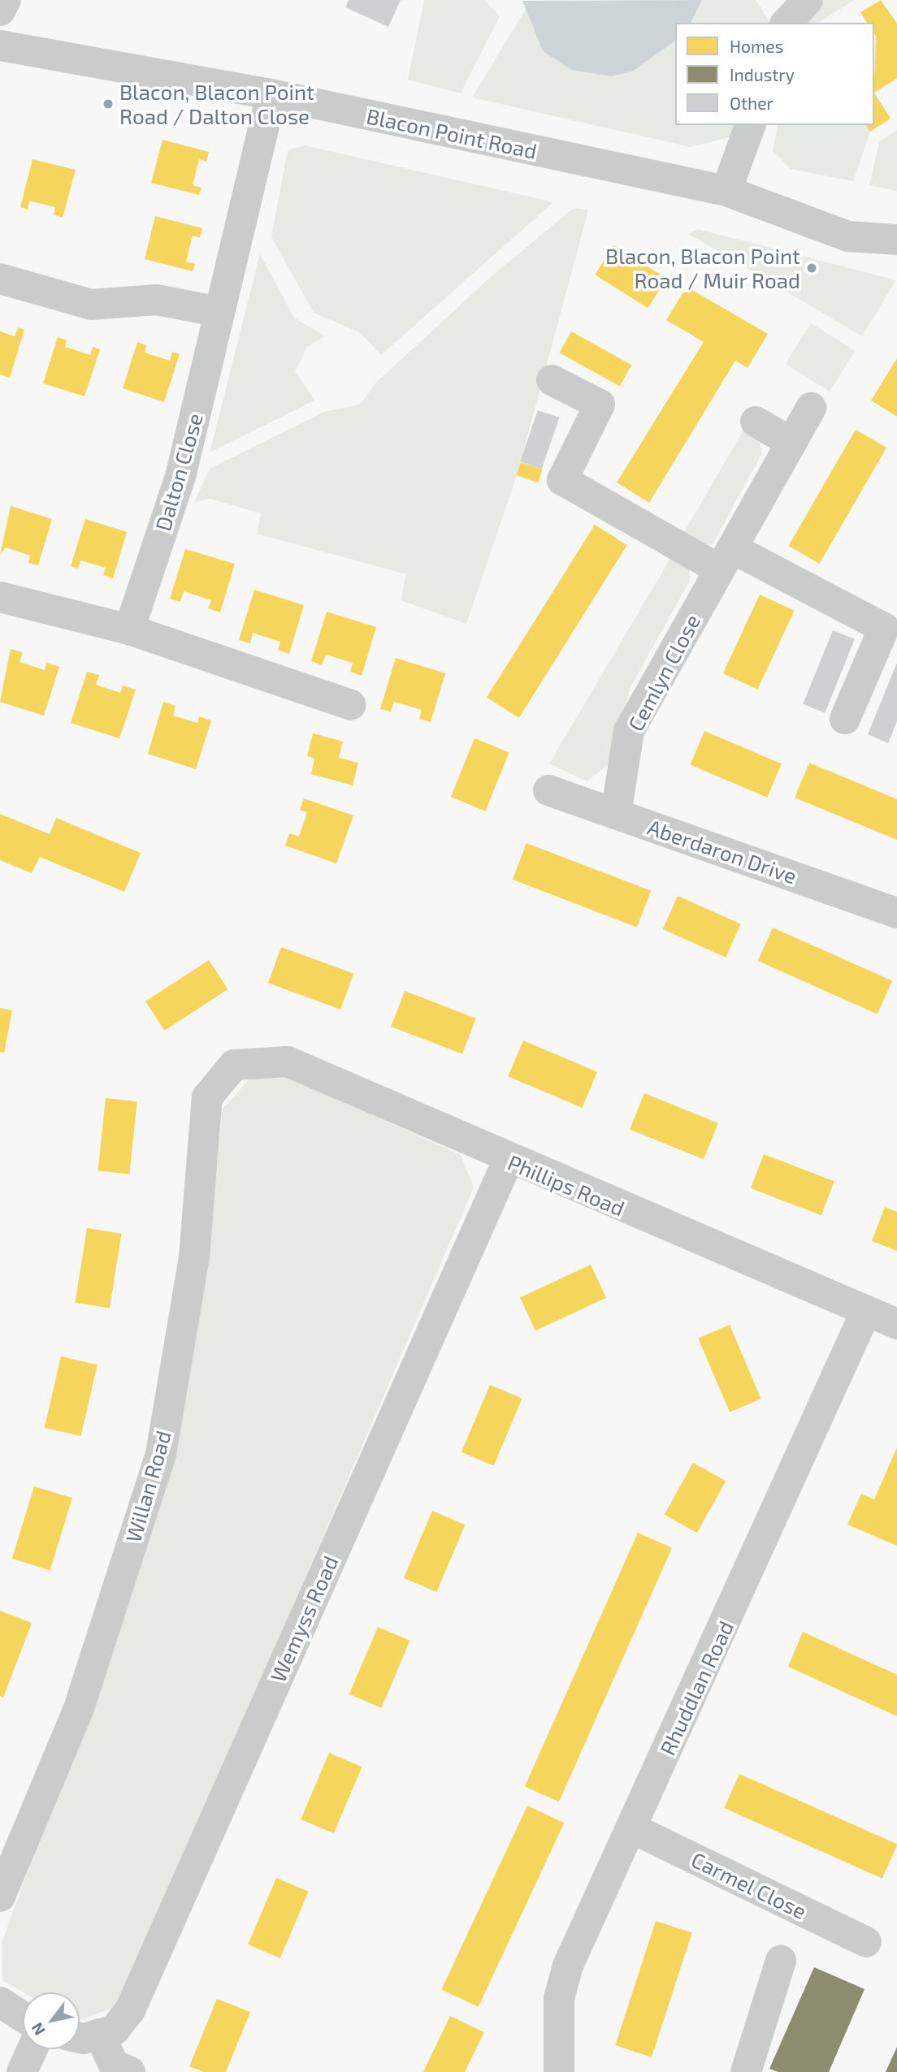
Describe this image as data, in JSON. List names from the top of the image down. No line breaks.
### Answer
{"streets":{"street":["Blacon Point Road","Dalton Close","Cemlyn Close","Aberdaron Drive","Phillips Road","Willan Road","Wemyss Road","Rhuddlan Road","Carmel Close"]},"crossings":[["Blacon Point Road","Dalton Close"],["Cemlyn Close","Aberdaron Drive"],["Phillips Road","Willan Road"],["Phillips Road","Wemyss Road"],["Phillips Road","Rhuddlan Road"],["Rhuddlan Road","Carmel Close"]],"places":["Blacon, Blacon Point Road / Dalton Close","Blacon, Blacon Point Road / Muir Road"],"legend":["Homes","Industry","Other"],"north":"bottom left"}
